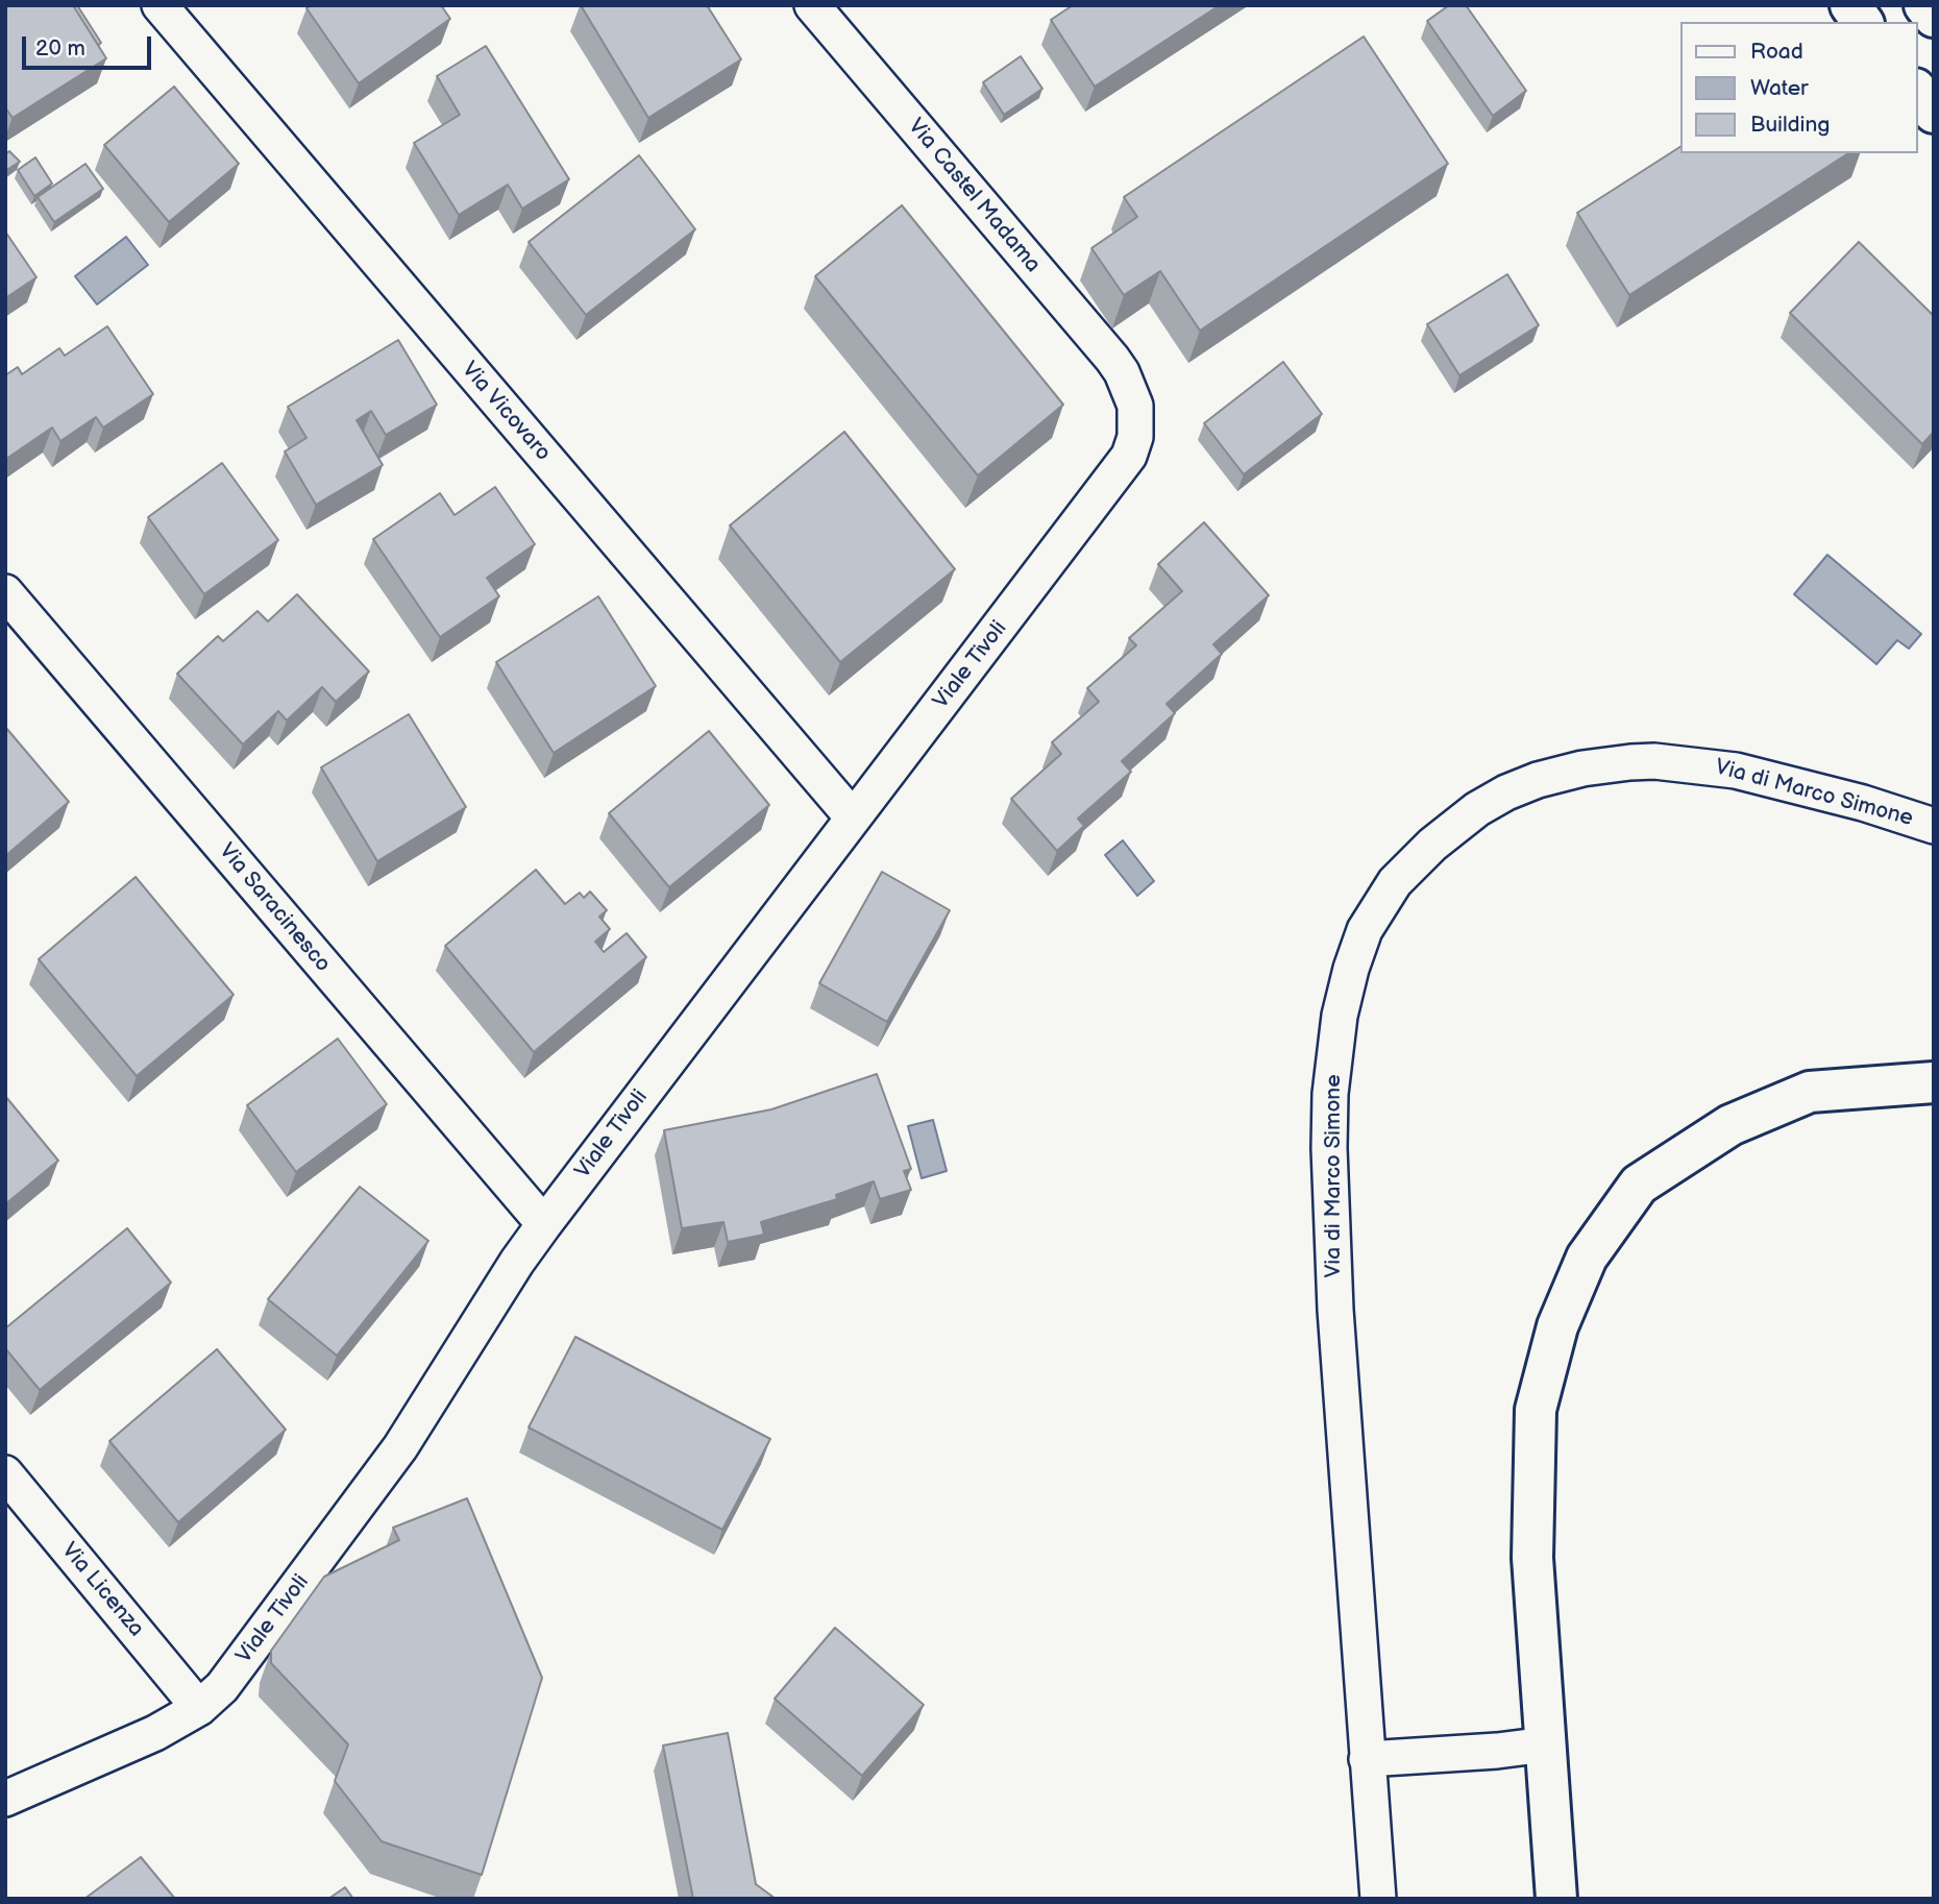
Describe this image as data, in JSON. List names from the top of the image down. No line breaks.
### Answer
{"streets":{"street":["Via Castel Madama","Via Vicovaro","Viale Tivoli","Via di Marco Simone","Via Saracinesco","Via Licenza"]},"crossings":[["Via Castel Madama","Viale Tivoli"],["Via Vicovaro","Viale Tivoli"],["Viale Tivoli","Via Saracinesco"],["Viale Tivoli","Via Licenza"]],"legend":["Road","Water","Building"],"scale_bar":"20 m"}
